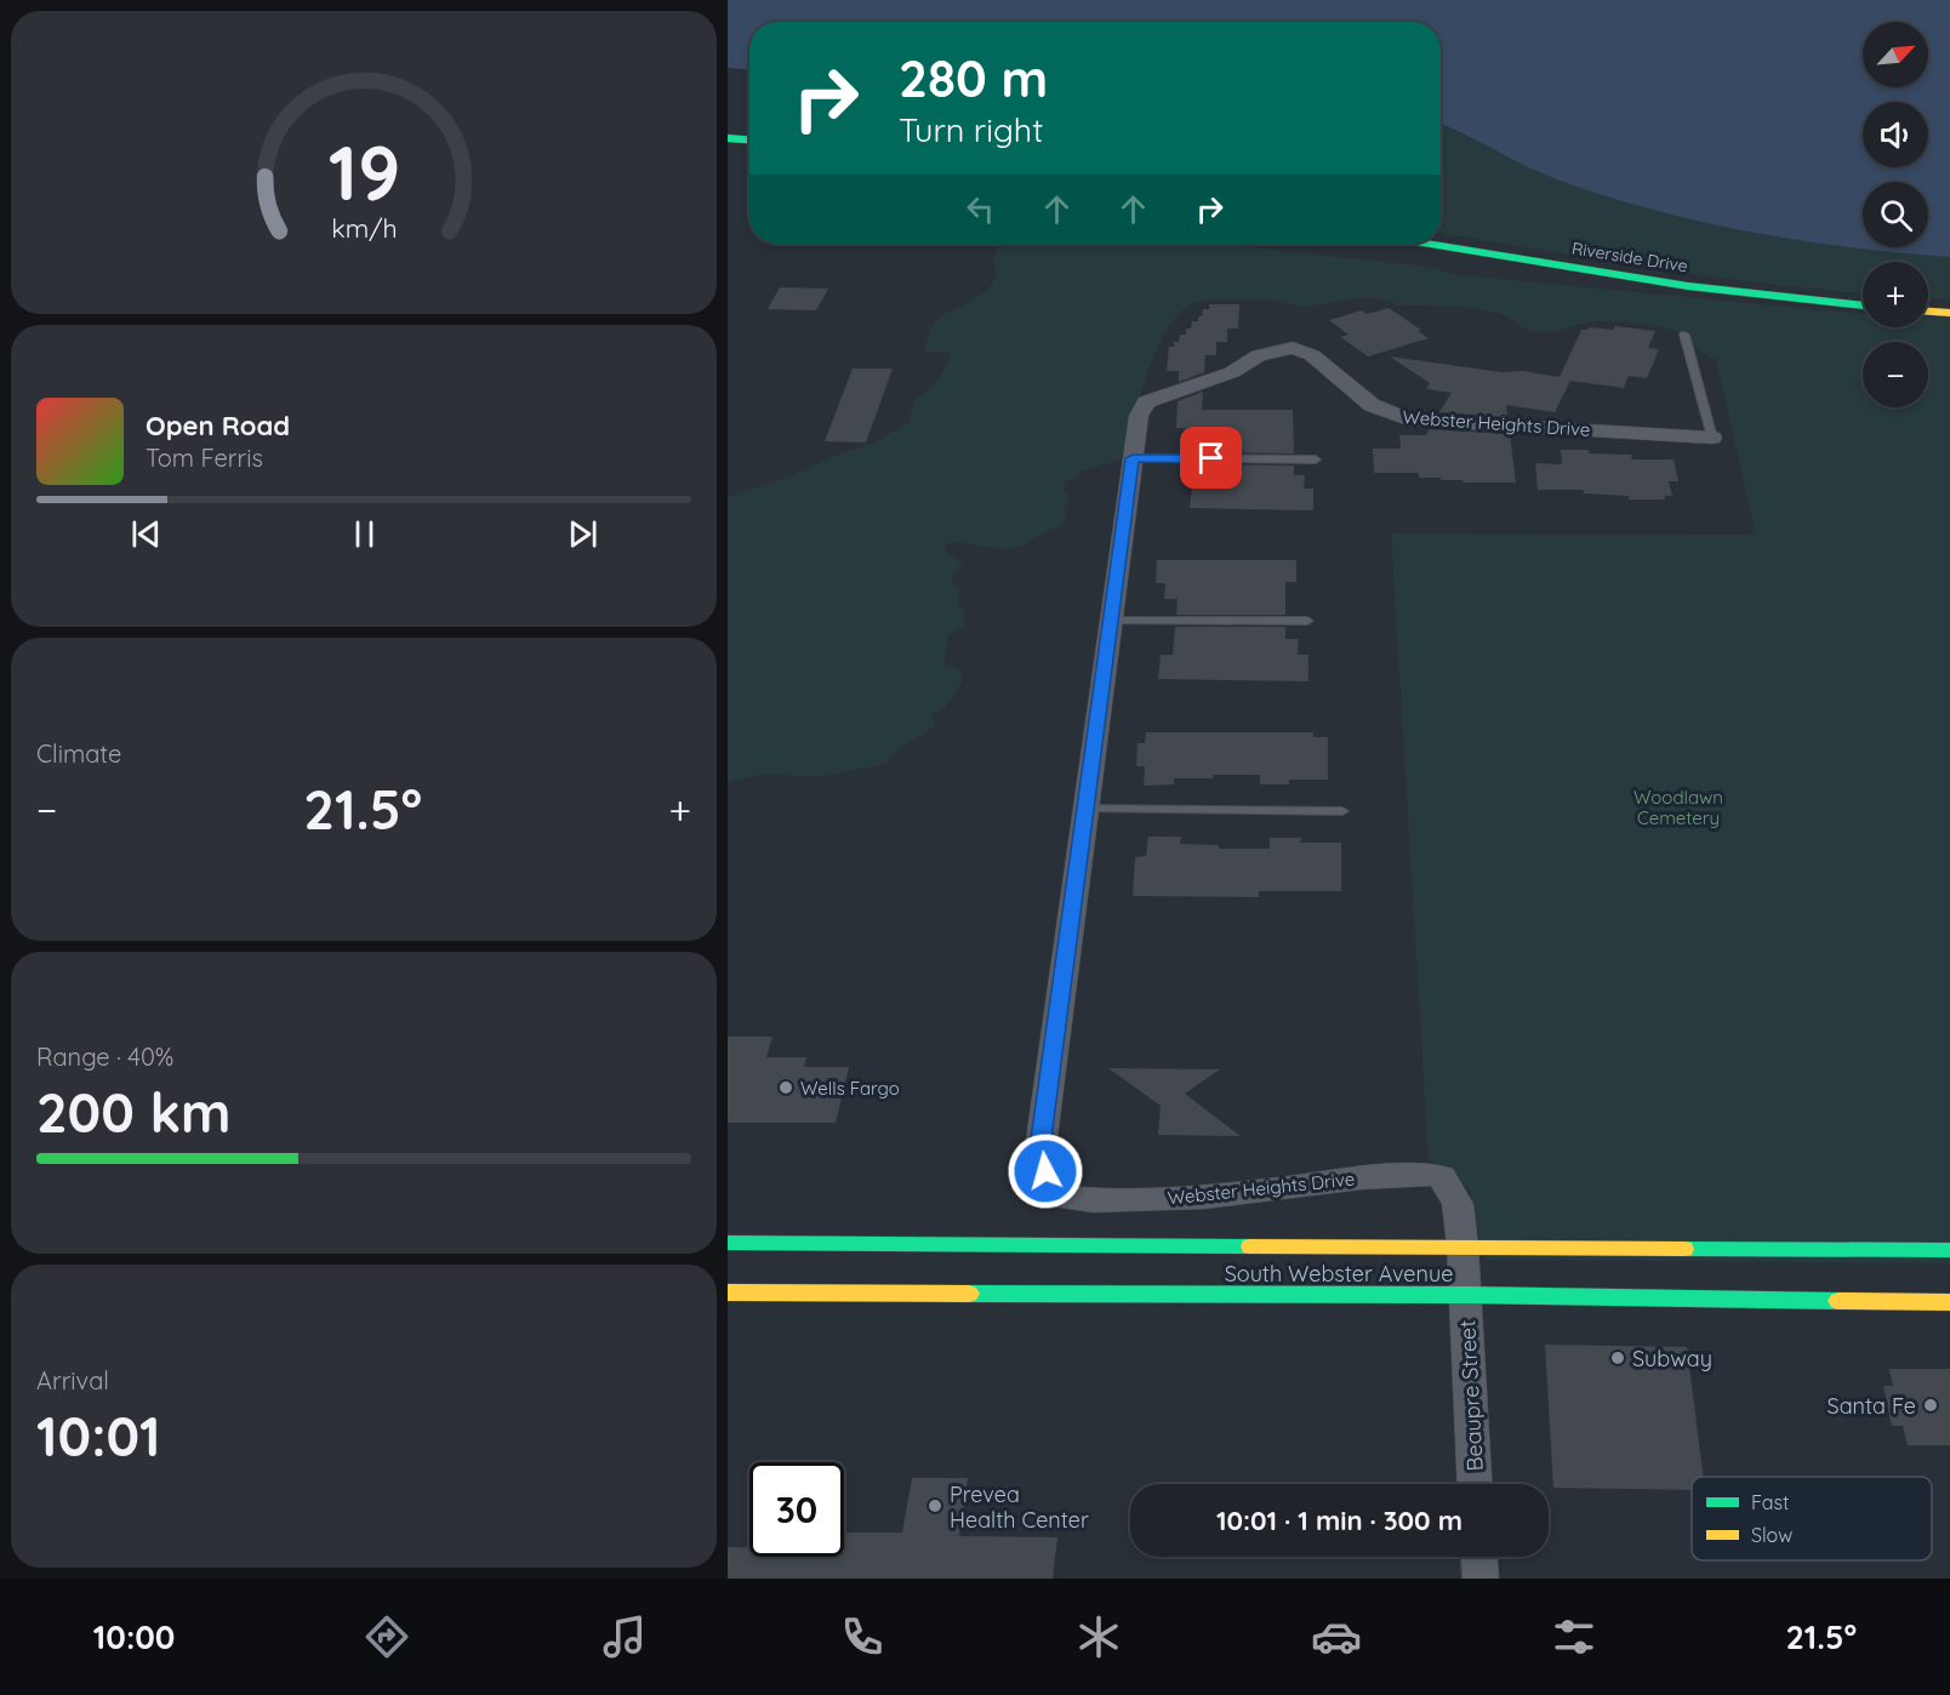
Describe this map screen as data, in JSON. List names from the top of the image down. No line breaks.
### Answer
{"streets":{"main road":["Riverside Drive","South Webster Avenue"],"street":["Webster Heights Drive","Beaupre Street"]},"crossings":[["Webster Heights Drive","South Webster Avenue"],["Webster Heights Drive","Beaupre Street"],["South Webster Avenue","Beaupre Street"]],"parks":["Woodlawn Cemetery"],"places":["Wells Fargo","Subway","Santa Fe","Prevea Health Center"],"legend":["Fast","Slow"],"north":"top right","page":{"map_buttons":["+","−"],"turn":["280 m","Turn right"],"song":["Open Road","Tom Ferris"],"tile":["Climate",["Range · 40%","200 km"],["Arrival","10:01"]],"heat":["−","21.5°","+"],"limit":"30","trip":"10:01 · 1 min · 300 m","tabs":["10:00","21.5°"],"gauge":["19","km/h"]}}
